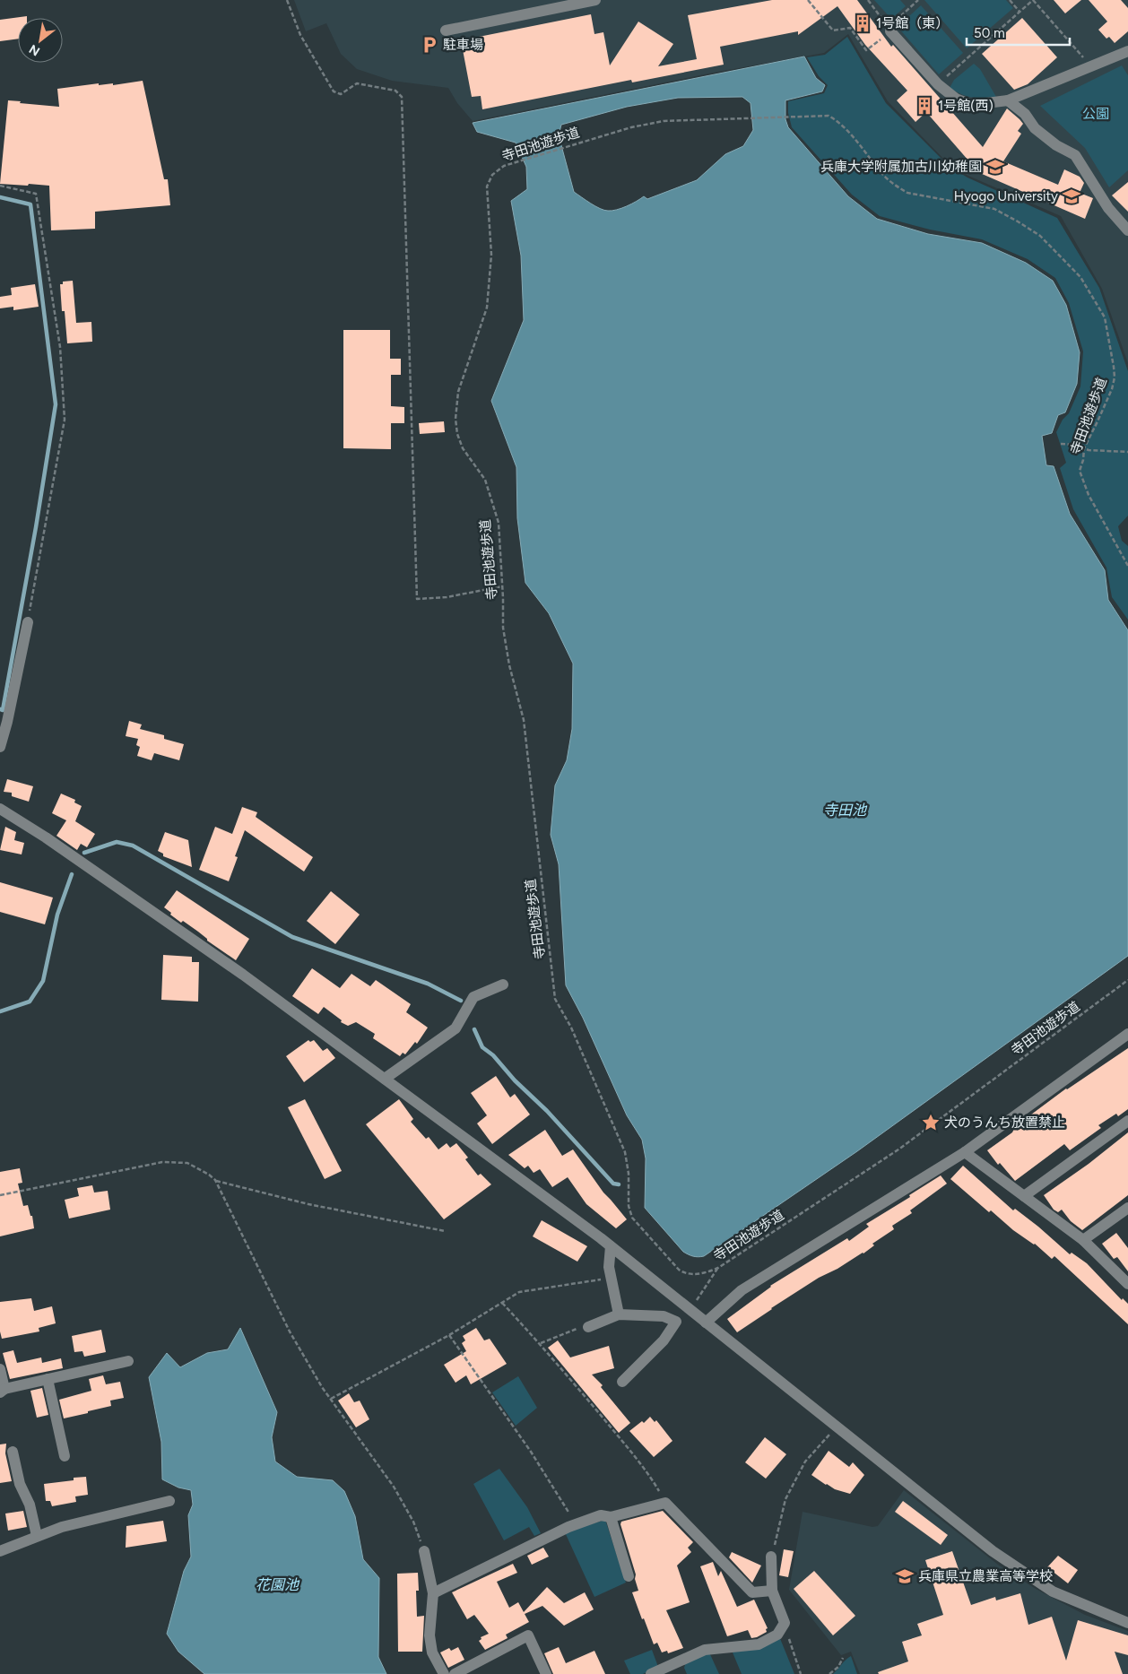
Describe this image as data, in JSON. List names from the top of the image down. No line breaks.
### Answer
{"streets":{"path":["寺田池遊歩道"]},"water":["寺田池","花園池"],"parks":["公園"],"places":{"building":["1号館（東）","1号館(西)"],"parking":["駐車場"],"school or university":["兵庫大学附属加古川幼稚園","Hyogo University","兵庫県立農業高等学校"],"place":["犬のうんち放置禁止"]},"scale_bar":"50 m","north":"bottom left"}
